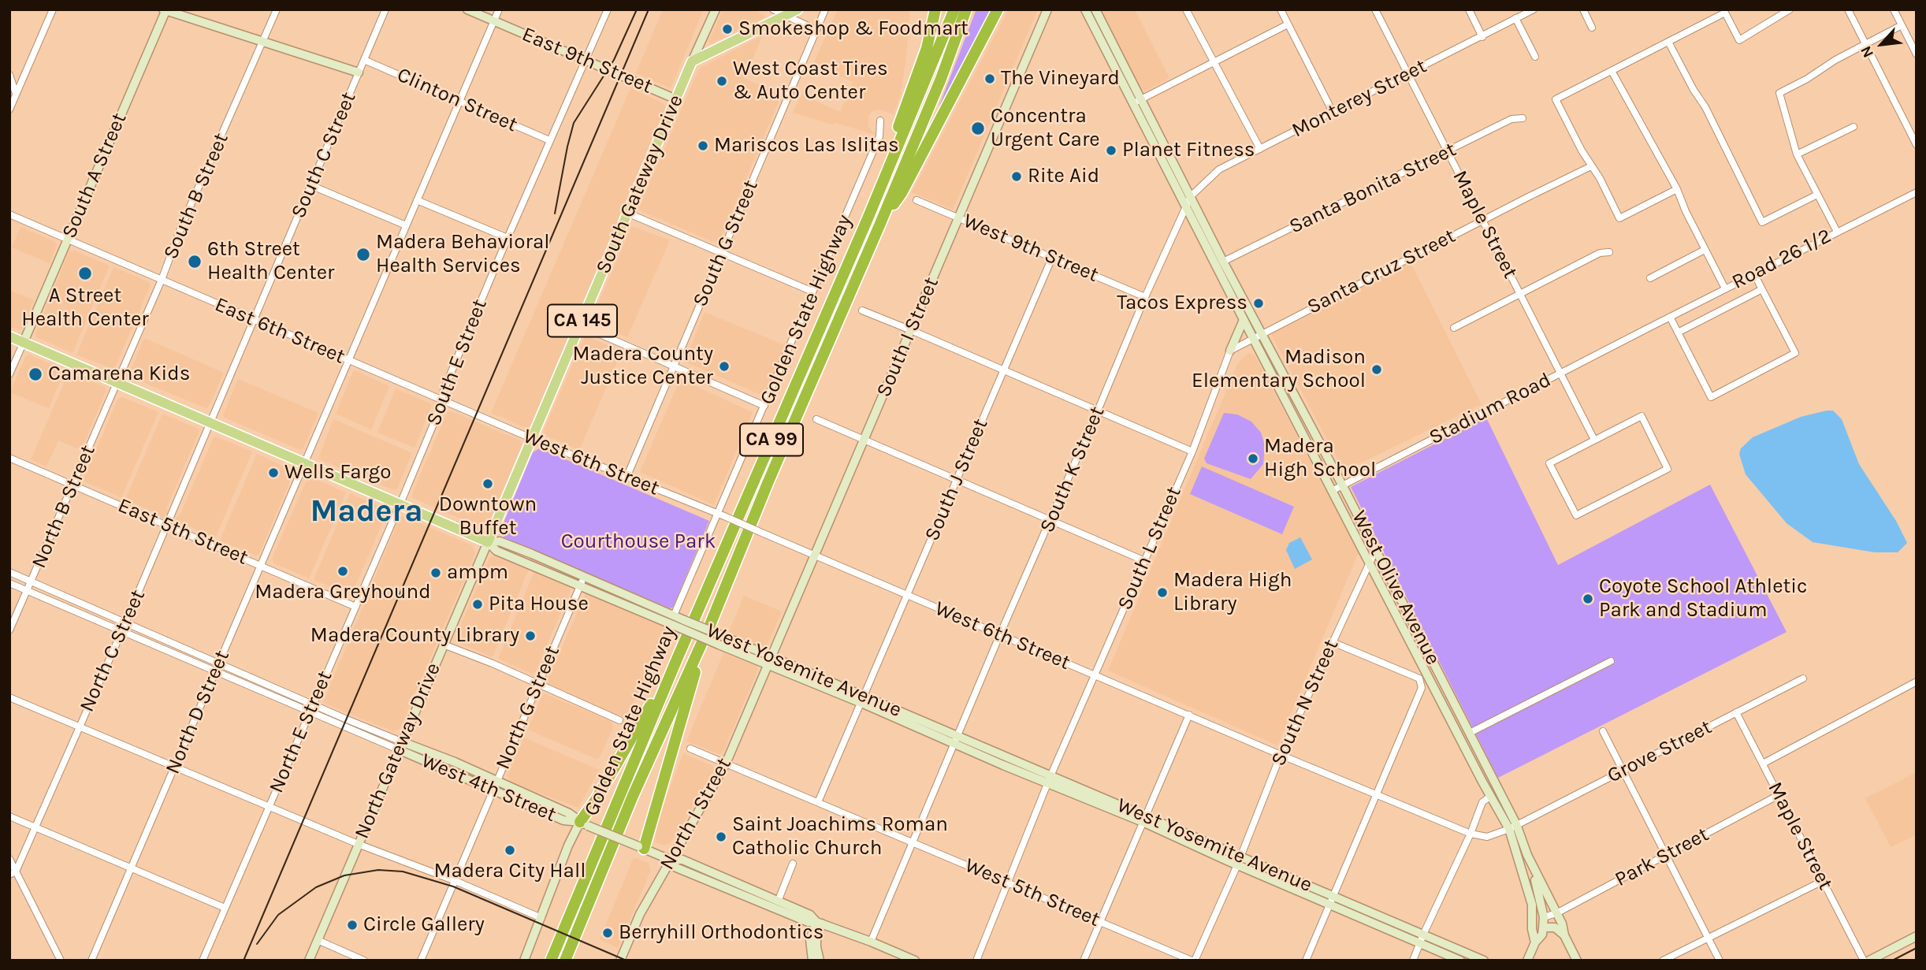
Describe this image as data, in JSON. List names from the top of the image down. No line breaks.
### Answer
{"streets":{"highway":["Golden State Highway","CA 99"],"main road":["East 9th Street","South A Street","South Gateway Drive","CA 145","South I Street","West Olive Avenue","West Yosemite Avenue","North Gateway Drive","West 4th Street","North I Street"],"street":["Monterey Street","Clinton Street","South C Street","Santa Bonita Street","South B Street","Maple Street","South G Street","West 9th Street","Road 26 1/2","Santa Cruz Street","East 6th Street","South E Street","Stadium Road","West 6th Street","South K Street","South J Street","North B Street","East 5th Street","South L Street","North C Street","South N Street","North G Street","North D Street","North E Street","Grove Street","Park Street","West 5th Street"]},"crossings":[["East 9th Street","South Gateway Drive"],["East 9th Street","South E Street"],["East 9th Street","North D Street"],["Monterey Street","Maple Street"],["Monterey Street","South K Street"],["Monterey Street","West Olive Avenue"],["Clinton Street","South C Street"],["Clinton Street","South E Street"],["Clinton Street","North D Street"],["South C Street","East 6th Street"],["South C Street","North C Street"],["South A Street","East 6th Street"],["South Gateway Drive","West 6th Street"],["South Gateway Drive","West Yosemite Avenue"],["South Gateway Drive","North Gateway Drive"],["Santa Bonita Street","Maple Street"],["Santa Bonita Street","West Olive Avenue"],["South B Street","East 6th Street"],["South B Street","North B Street"],["Maple Street","Santa Cruz Street"],["Maple Street","Stadium Road"],["Maple Street","Grove Street"],["Maple Street","Park Street"],["South G Street","West 6th Street"],["West 9th Street","South I Street"],["West 9th Street","South K Street"],["West 9th Street","South J Street"],["Road 26 1/2","Stadium Road"],["Santa Cruz Street","West Olive Avenue"],["East 6th Street","South E Street"],["East 6th Street","West 6th Street"],["East 6th Street","North D Street"],["South I Street","West 6th Street"],["South I Street","West Yosemite Avenue"],["South I Street","North I Street"],["South E Street","North E Street"],["Stadium Road","West Olive Avenue"],["West 6th Street","South K Street"],["West 6th Street","South J Street"],["West 6th Street","South L Street"],["West 6th Street","West Olive Avenue"],["West 6th Street","South N Street"],["West 6th Street","Grove Street"],["South K Street","West Olive Avenue"],["South K Street","West Yosemite Avenue"],["South K Street","West 4th Street"],["South K Street","West 5th Street"],["South J Street","West Yosemite Avenue"],["South J Street","West 5th Street"],["North B Street","East 5th Street"],["East 5th Street","North C Street"],["East 5th Street","North D Street"],["East 5th Street","North E Street"],["South L Street","West Yosemite Avenue"],["South L Street","West 5th Street"],["West Olive Avenue","South N Street"],["West Olive Avenue","Grove Street"],["West Olive Avenue","Park Street"],["West Yosemite Avenue","South N Street"],["West Yosemite Avenue","North G Street"],["West Yosemite Avenue","North Gateway Drive"],["West Yosemite Avenue","North I Street"],["South N Street","West 5th Street"],["North G Street","West 4th Street"],["North Gateway Drive","West 4th Street"],["West 4th Street","North I Street"],["North I Street","West 5th Street"]],"districts":["Madera"],"parks":["Courthouse Park"],"places":["Smokeshop & Foodmart","The Vineyard","West Coast Tires & Auto Center","Concentra Urgent Care","Mariscos Las Islitas","Planet Fitness","Rite Aid","Madera Behavioral Health Services","6th Street Health Center","A Street Health Center","Tacos Express","Madera County Justice Center","Madison Elementary School","Camarena Kids","Madera High School","Wells Fargo","Downtown Buffet","Madera Greyhound","ampm","Madera High Library","Coyote School Athletic Park and Stadium","Pita House","Madera County Library","Saint Joachims Roman Catholic Church","Madera City Hall","Circle Gallery","Berryhill Orthodontics"],"north":"bottom left"}
